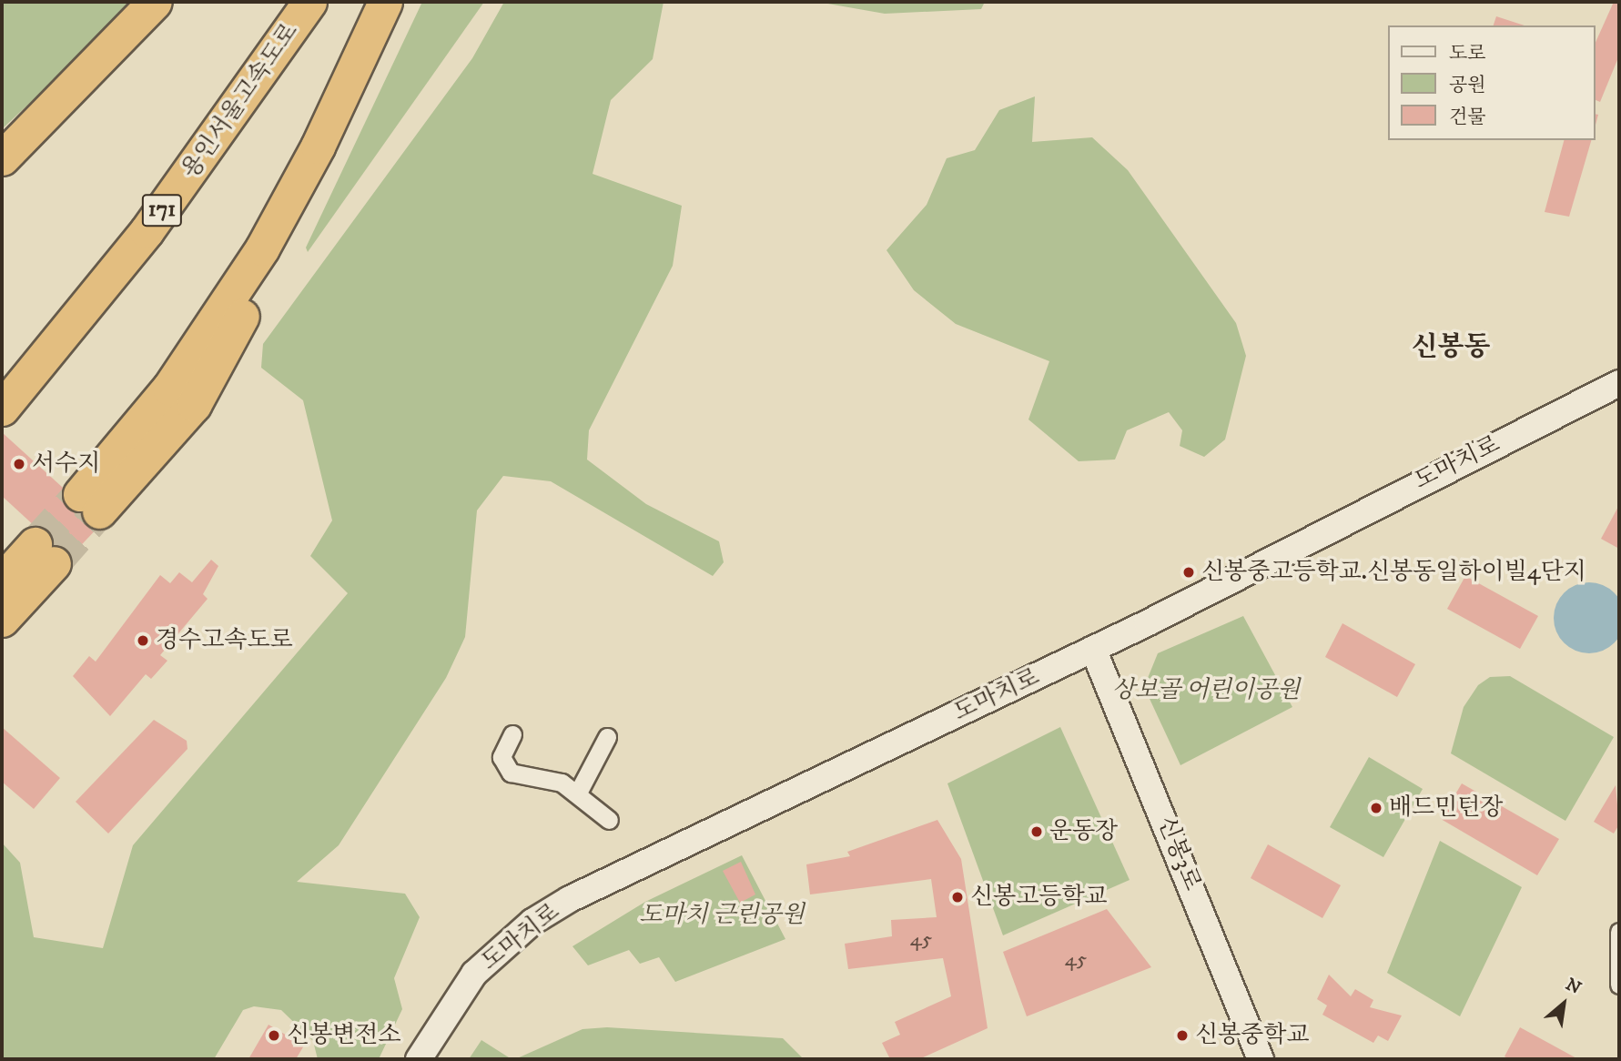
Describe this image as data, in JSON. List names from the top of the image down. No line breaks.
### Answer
{"streets":{"highway":["용인서울고속도로","171"],"main road":["도마치로","신봉3로"]},"crossings":[["도마치로","신봉3로"]],"districts":["신봉동"],"parks":["상보골 어린이공원","도마치 근린공원"],"places":["서수지","신봉중고등학교.신봉동일하이빌4단지","경수고속도로","배드민턴장","운동장","신봉고등학교","신봉변전소","신봉중학교"],"house_numbers":["45","45"],"legend":["도로","공원","건물"],"north":"top right"}
